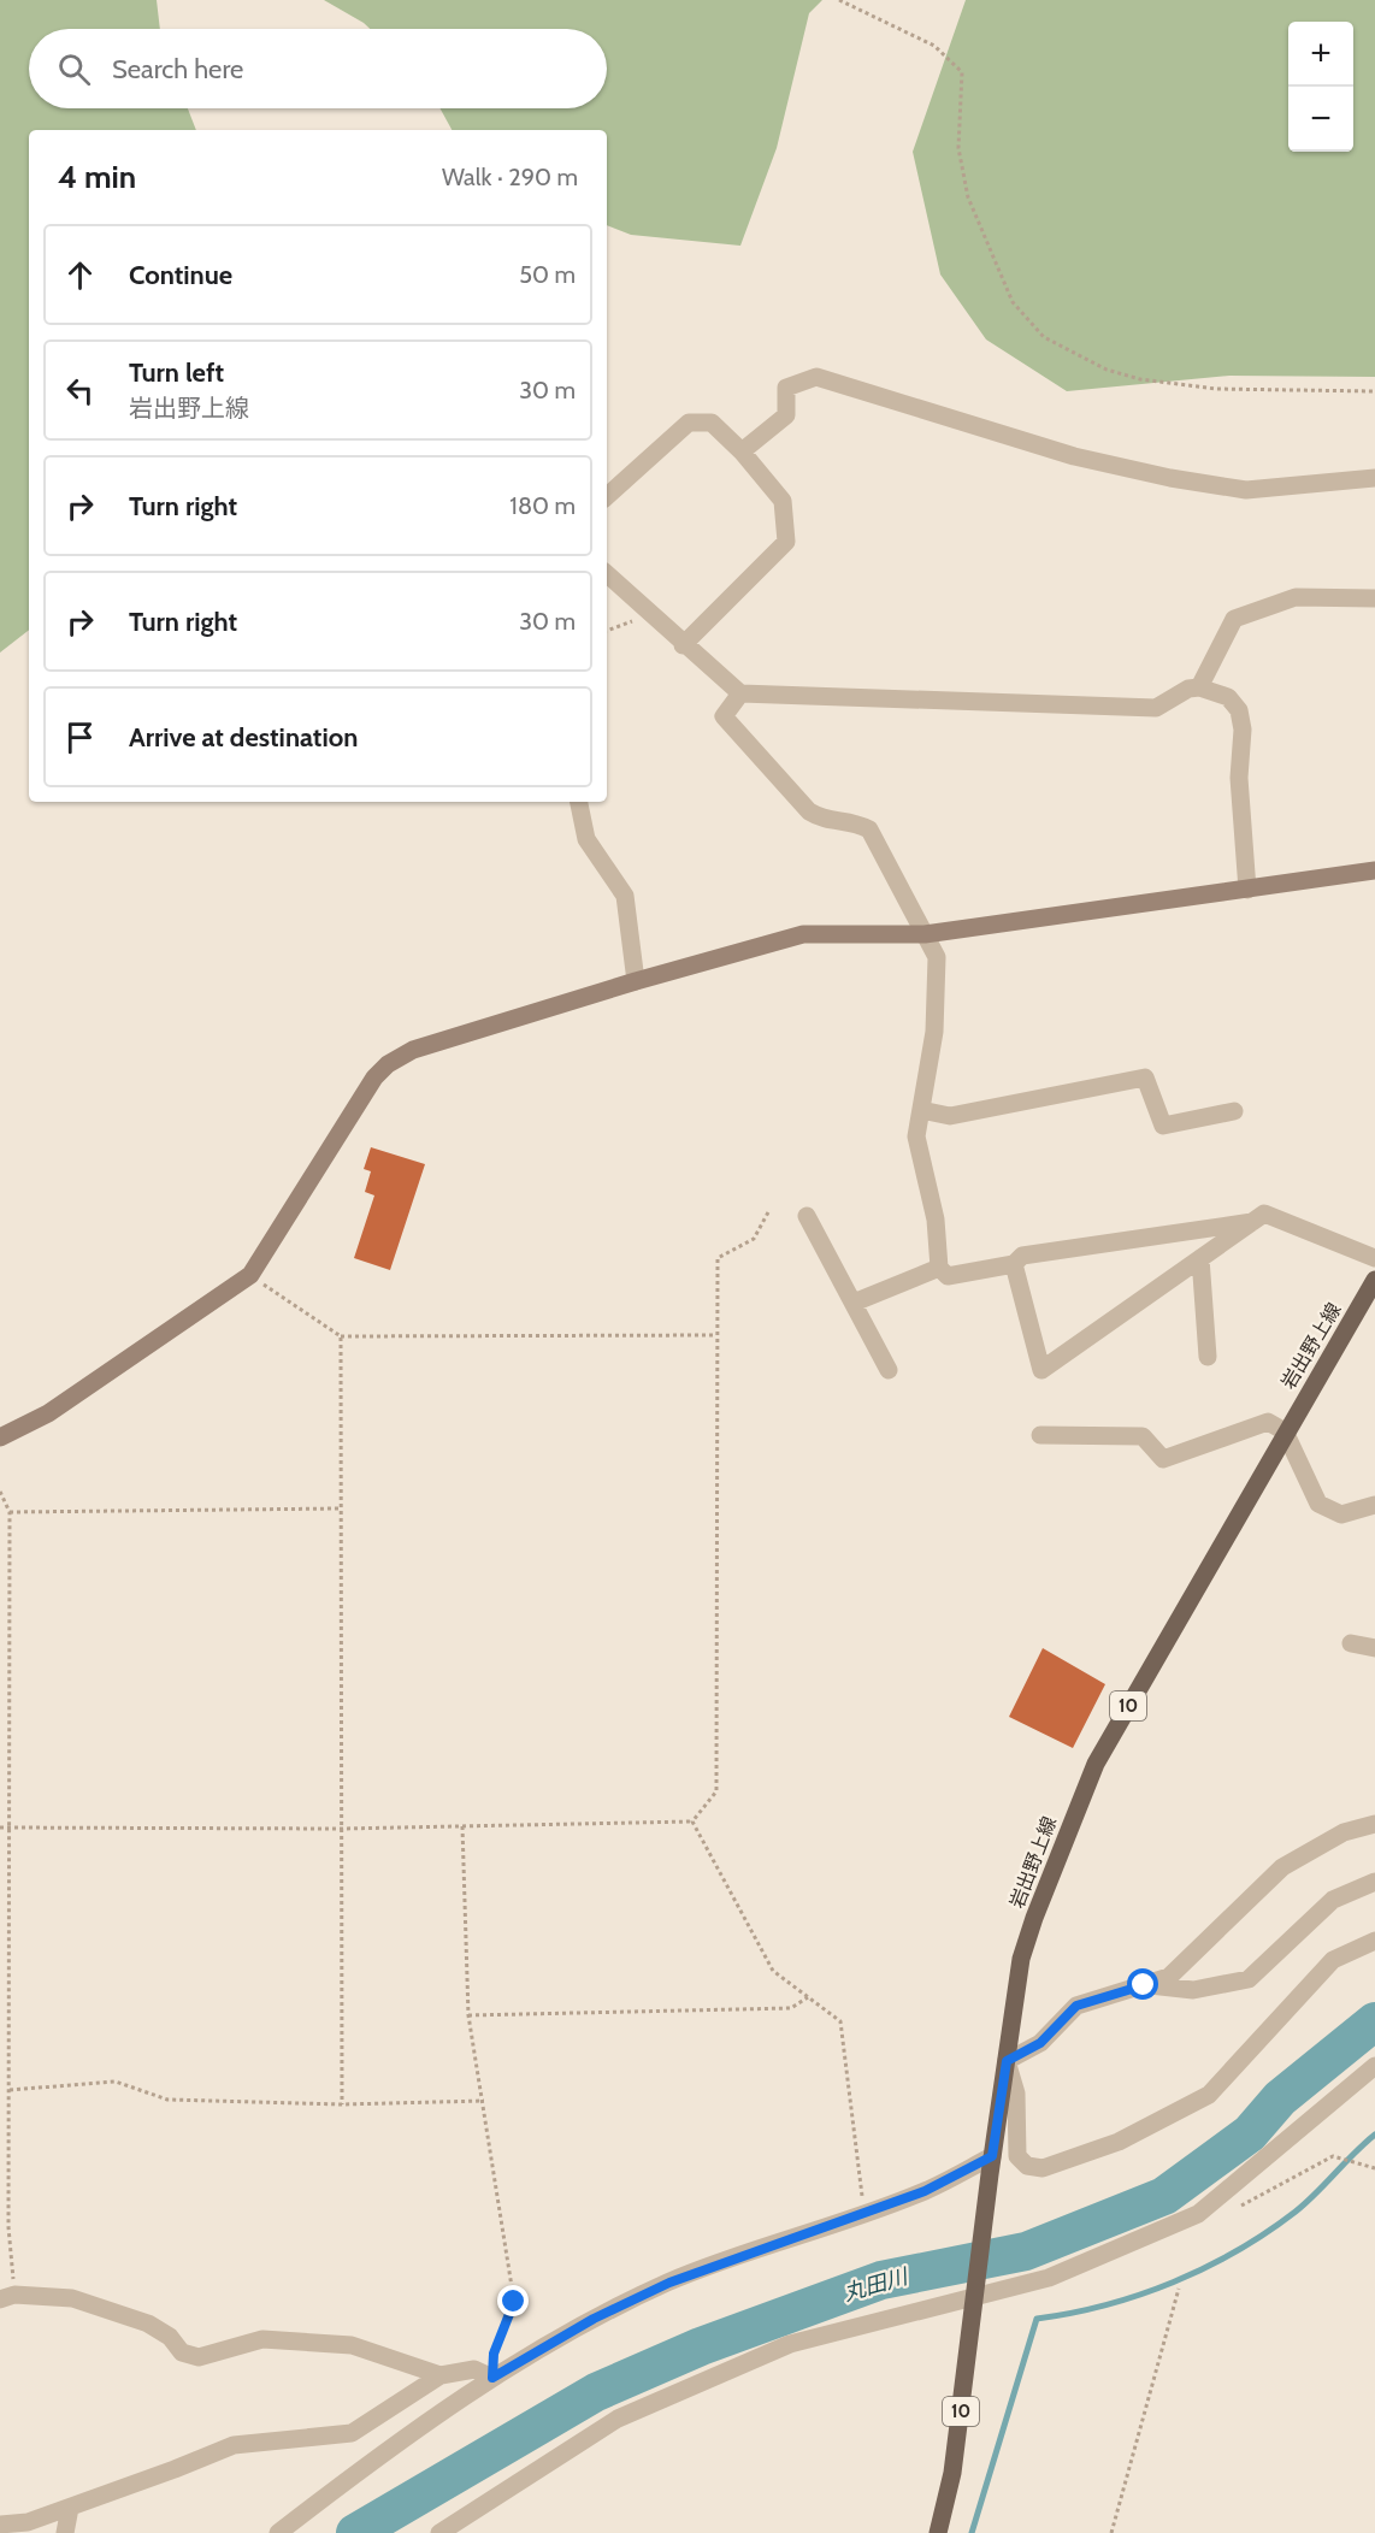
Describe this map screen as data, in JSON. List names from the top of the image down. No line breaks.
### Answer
{"streets":{"main road":["岩出野上線","10"]},"water":["丸田川"],"page":{"map_buttons":["+","−"],"search":"Search here","heading":["4 min","Walk · 290 m"],"list":[["Continue","50 m"],["Turn left","岩出野上線","30 m"],["Turn right","180 m"],["Turn right","30 m"],"Arrive at destination"]}}
